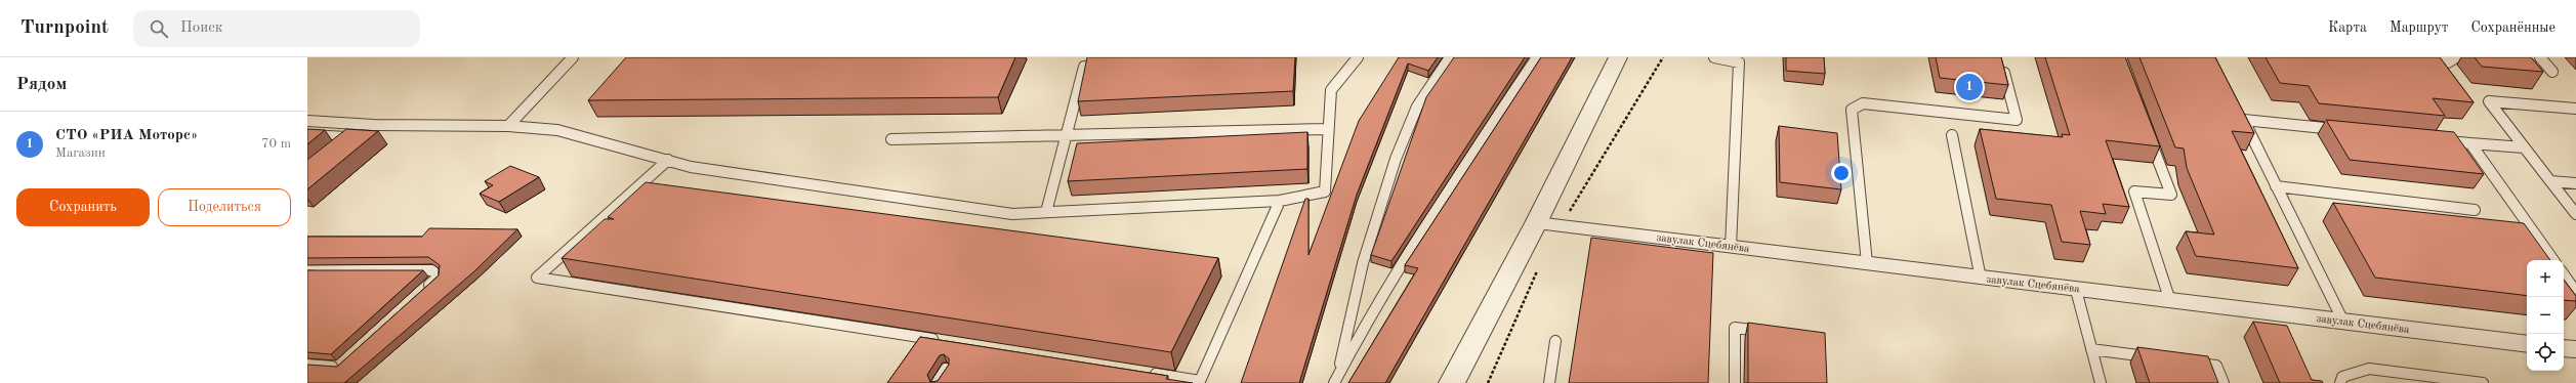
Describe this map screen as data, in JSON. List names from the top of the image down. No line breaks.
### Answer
{"streets":{"street":["завулак Сцебянёва"]},"page":{"header":"Turnpoint","search":"Поиск","nav":["Карта","Маршрут","Сохранённые"],"heading":"Рядом","pins":"1","list":[{"mark":"1","name":"СТО «РИА Моторс»","note":"Магазин","value":"70 m"}],"buttons":["Сохранить","Поделиться"],"map_buttons":["+","−"]}}
